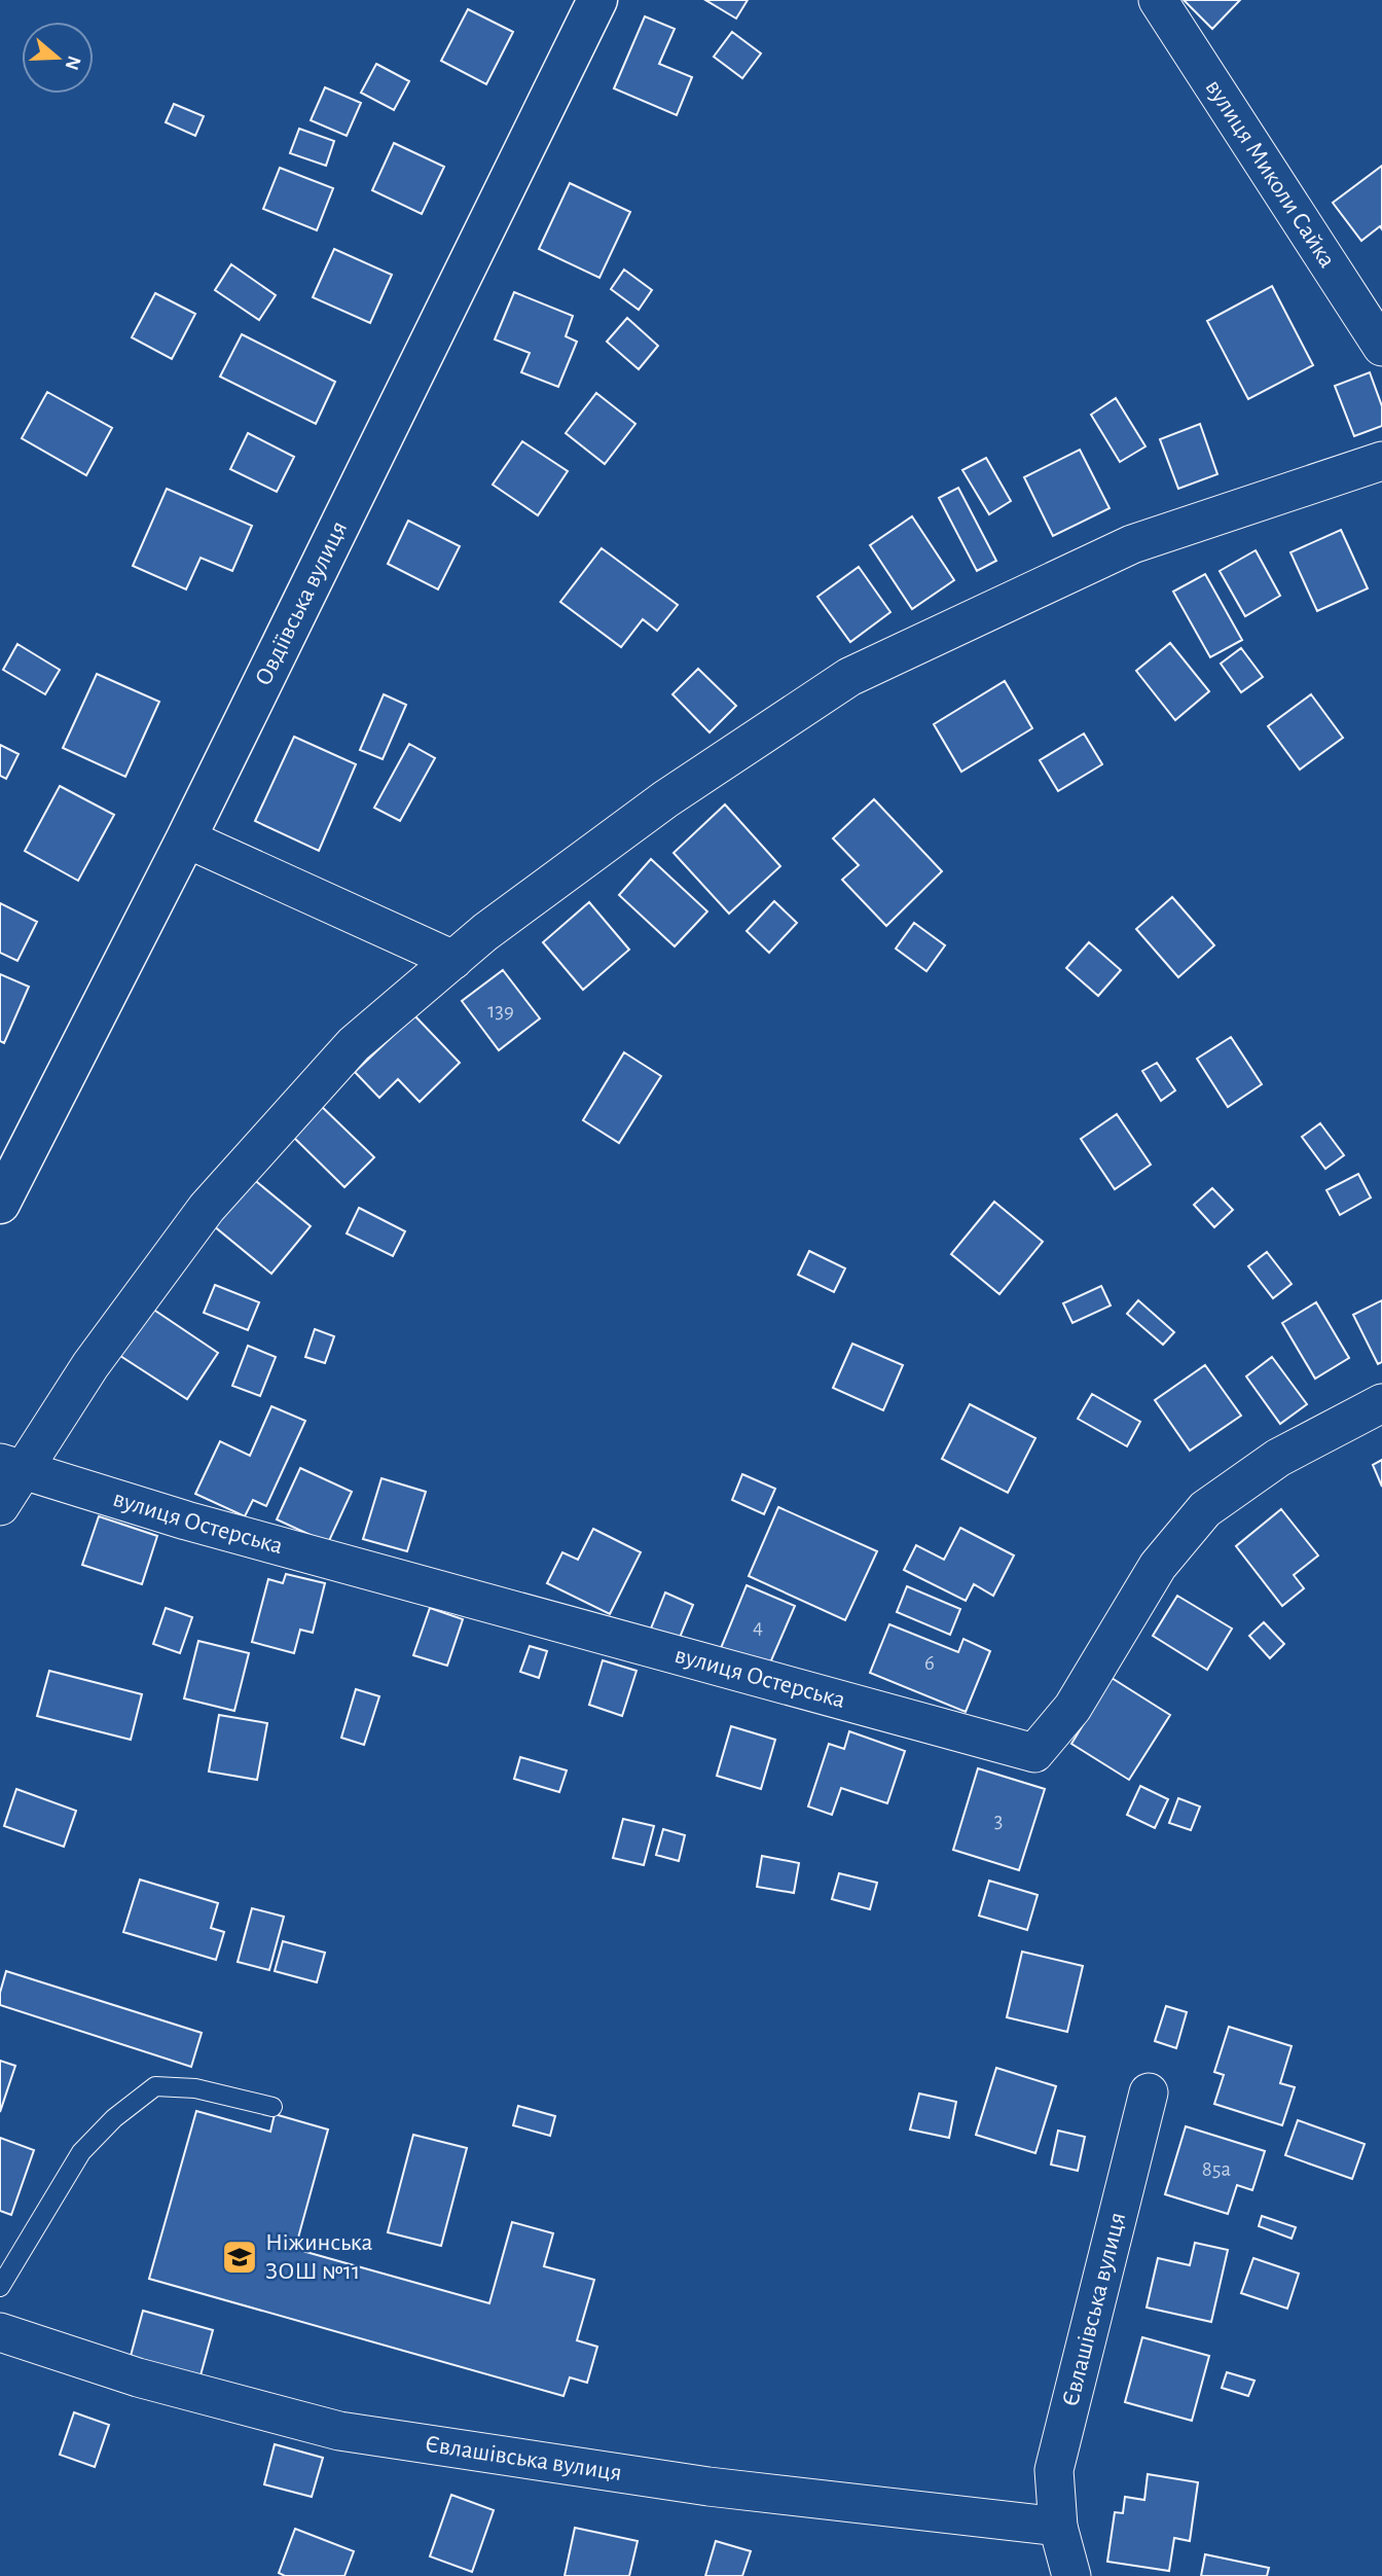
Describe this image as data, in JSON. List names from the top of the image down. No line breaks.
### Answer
{"streets":{"main road":["Овдіївська вулиця"],"street":["вулиця Миколи Сайка","вулиця Остерська","Євлашівська вулиця"]},"places":{"school or university":["Ніжинська ЗОШ №11"]},"house_numbers":["139","4","6","3","85а"],"north":"right"}
